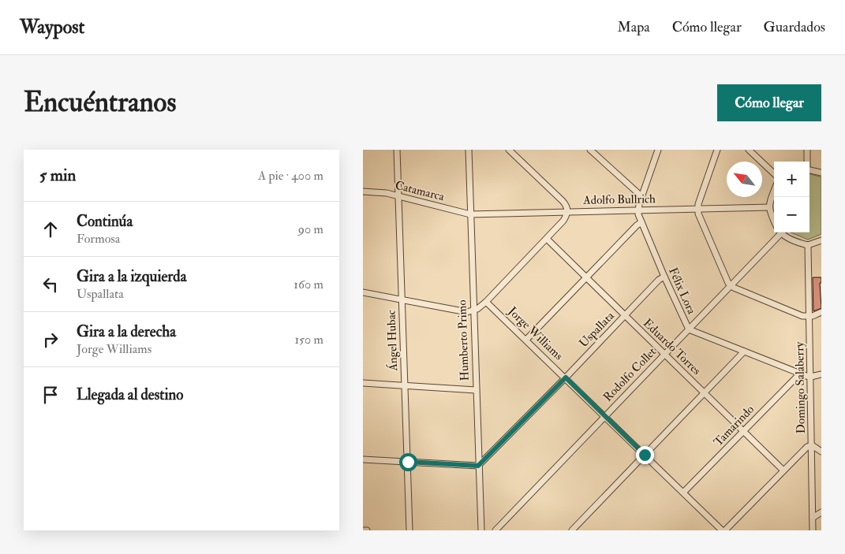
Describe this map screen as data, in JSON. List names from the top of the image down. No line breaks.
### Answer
{"streets":{"street":["Catamarca","Adolfo Bullrich","Félix Lora","Uspallata","Jorge Williams","Ángel Hubac","Humberto Primo","Eduardo Torres","Rodolfo Collet","Domingo Salaberry","Tamarindo"]},"crossings":[["Catamarca","Adolfo Bullrich"],["Catamarca","Ángel Hubac"],["Catamarca","Humberto Primo"],["Adolfo Bullrich","Félix Lora"],["Adolfo Bullrich","Humberto Primo"],["Félix Lora","Uspallata"],["Félix Lora","Rodolfo Collet"],["Félix Lora","Domingo Salaberry"],["Félix Lora","Tamarindo"],["Uspallata","Jorge Williams"],["Uspallata","Humberto Primo"],["Uspallata","Eduardo Torres"],["Jorge Williams","Rodolfo Collet"],["Jorge Williams","Tamarindo"],["Eduardo Torres","Rodolfo Collet"],["Eduardo Torres","Tamarindo"]],"north":"top left","page":{"header":"Waypost","nav":["Mapa","Cómo llegar","Guardados"],"buttons":"Cómo llegar","title":"Encuéntranos","heading":["5 min","A pie · 400 m"],"map_buttons":["+","−"],"list":[["Continúa","Formosa","90 m"],["Gira a la izquierda","Uspallata","160 m"],["Gira a la derecha","Jorge Williams","150 m"],"Llegada al destino"]}}
